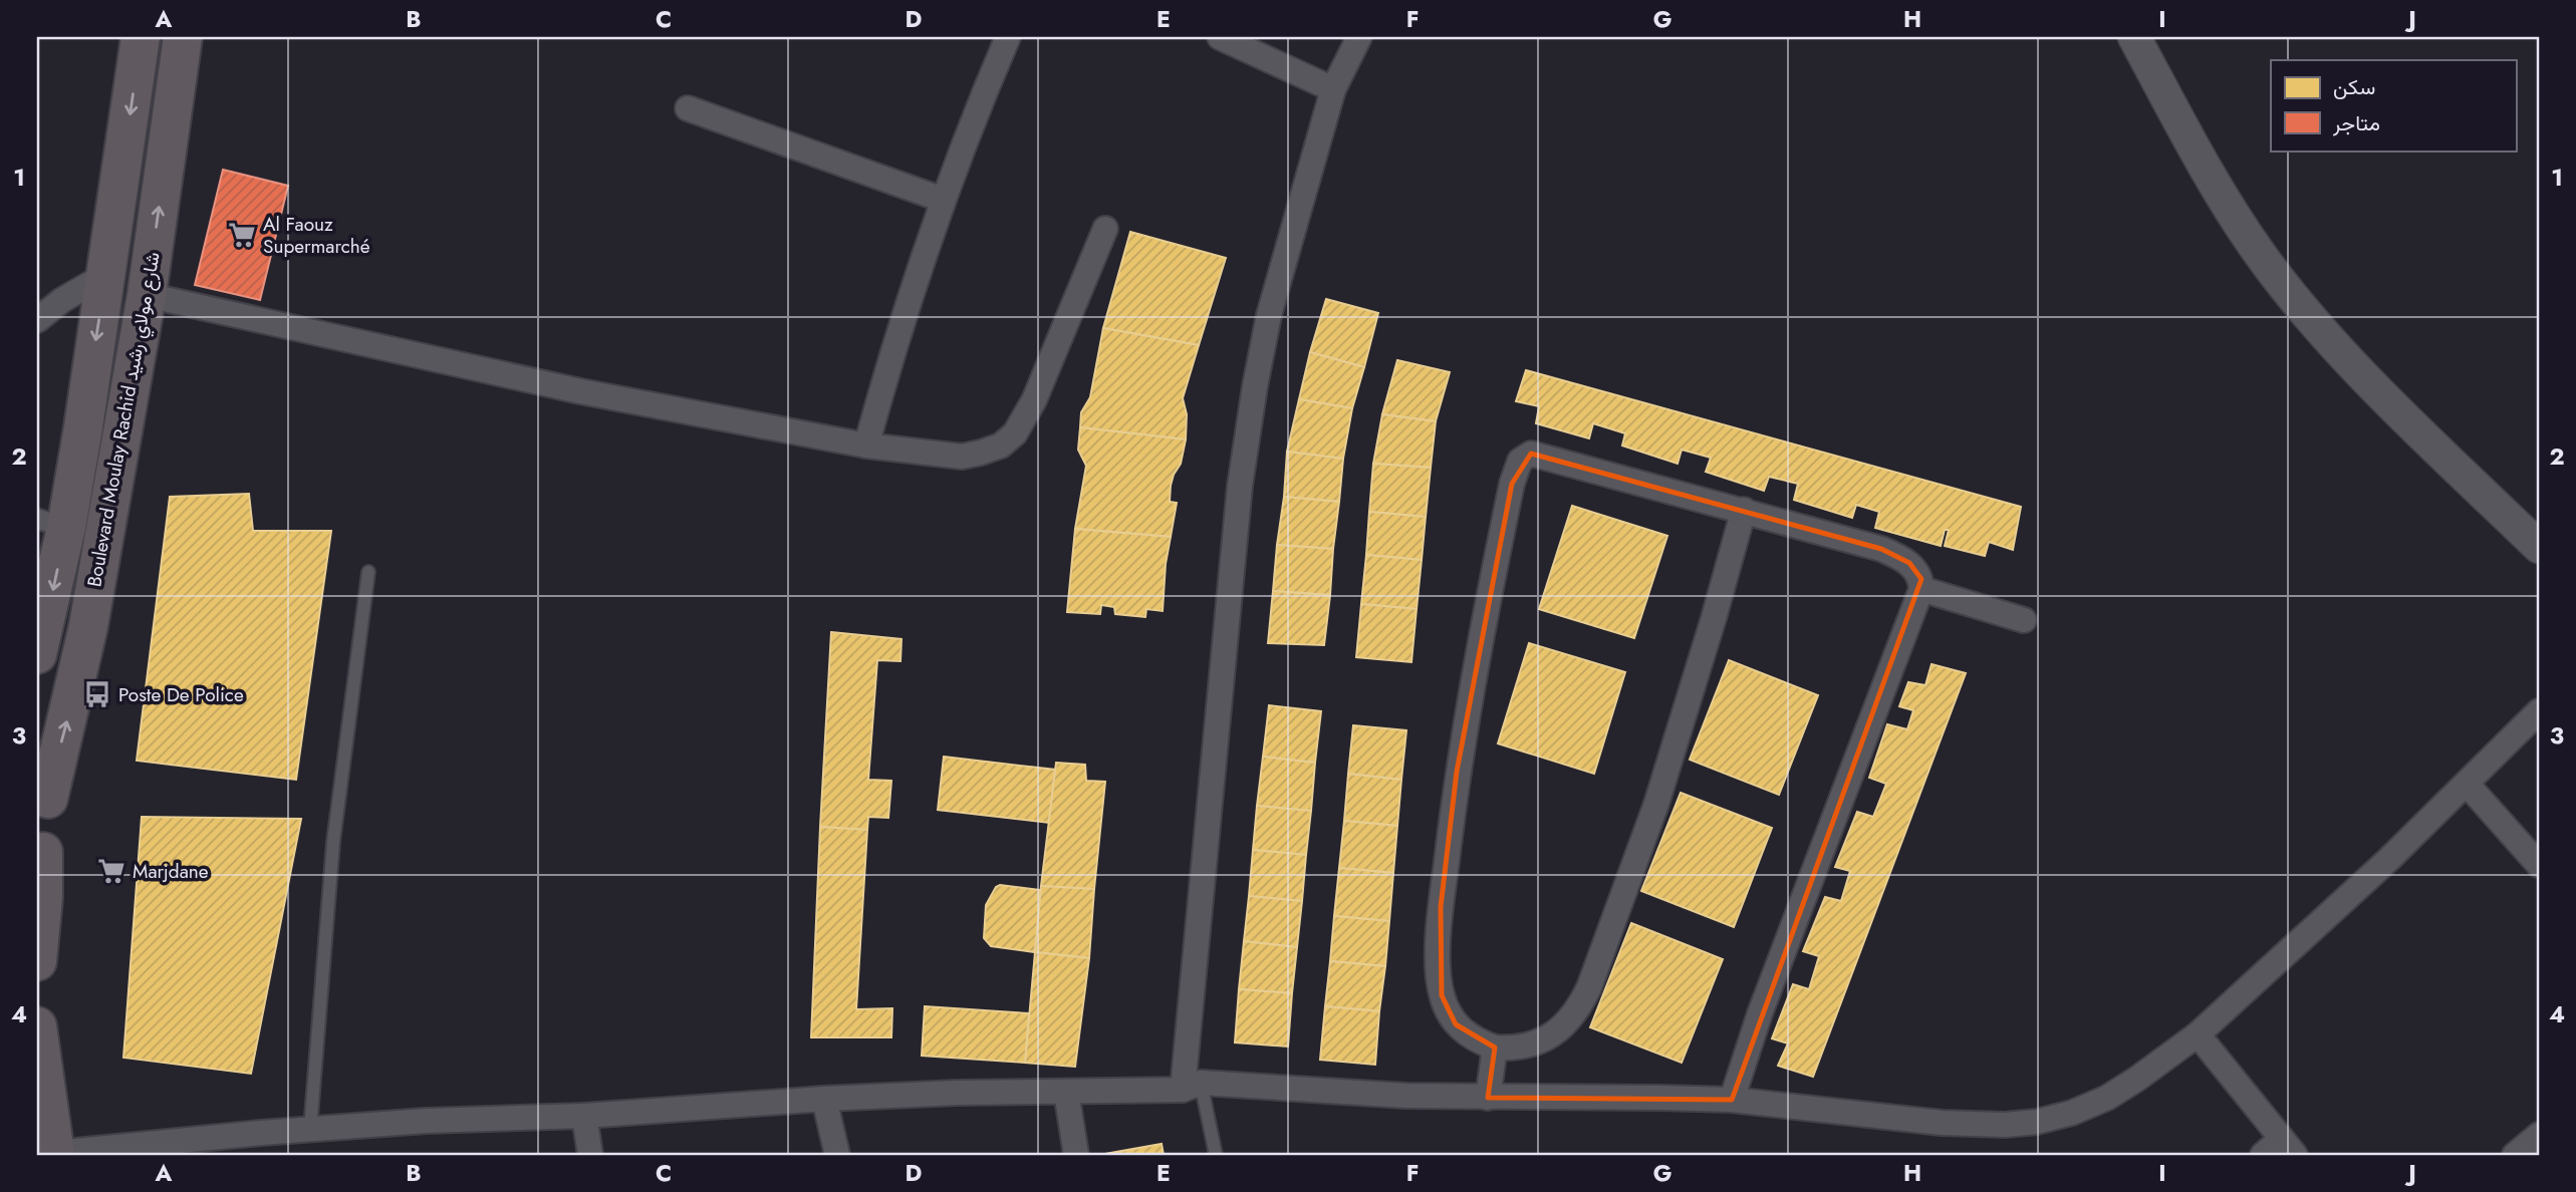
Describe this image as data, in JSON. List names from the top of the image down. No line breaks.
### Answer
{"streets":{"main road":["Boulevard Moulay Rachid شارع مولاي رشيد"]},"places":{"supermarket":["Al Faouz Supermarché","Marjdane"],"bus stop":["Poste De Police"]},"legend":["سكن","متاجر"],"grid":{"columns":["A","B","C","D","E","F","G","H","I","J"],"rows":["1","2","3","4"]}}
